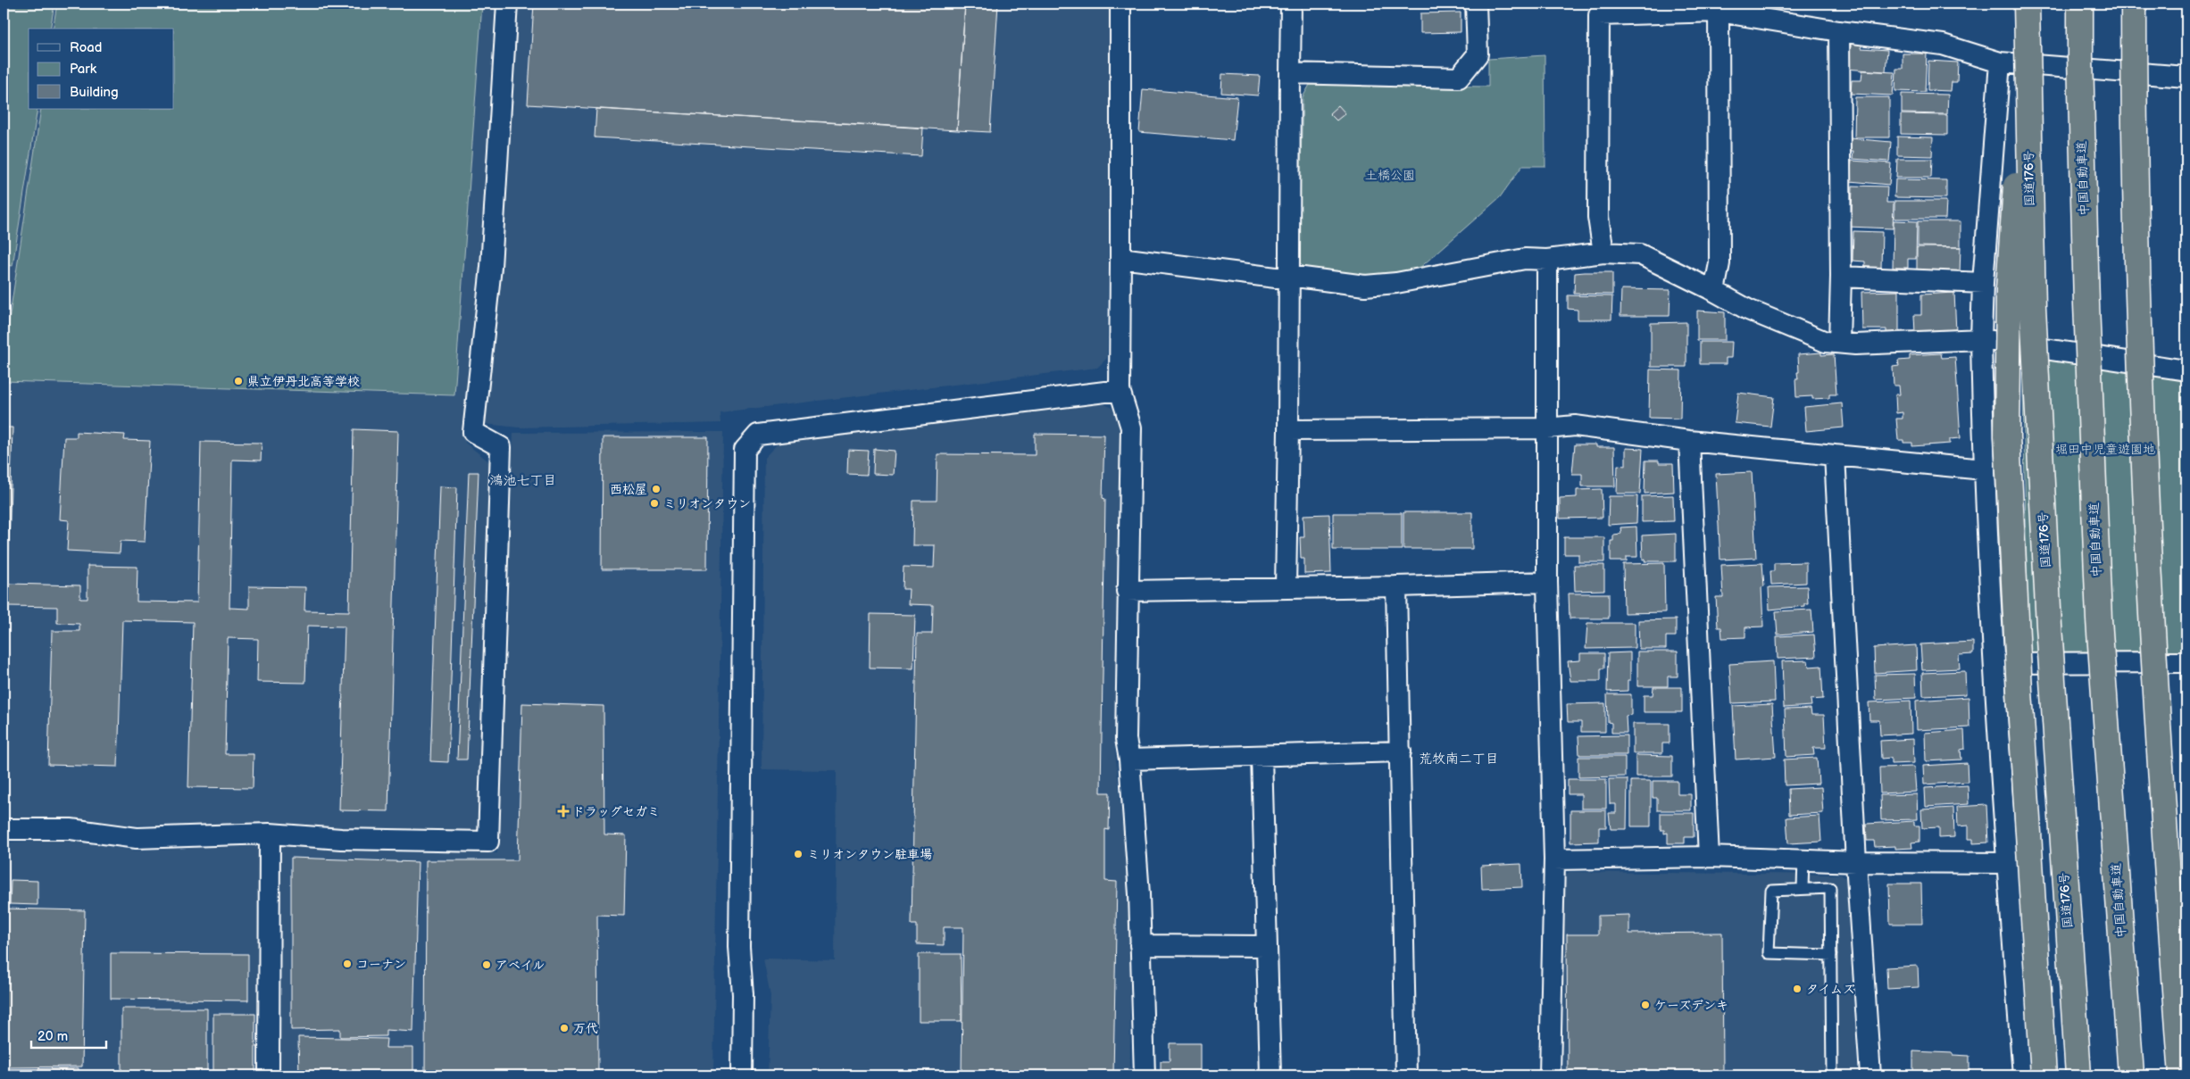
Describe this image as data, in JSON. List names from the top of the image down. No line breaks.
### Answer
{"streets":{"highway":["国道176号","中国自動車道"]},"districts":["鴻池七丁目","荒牧南二丁目"],"parks":["土橋公園","堀田中児童遊園地"],"places":{"other":["県立伊丹北高等学校","西松屋","ミリオンタウン","ミリオンタウン駐車場","コーナン","アベイル","タイムズ","ケーズデンキ","万代"],"health":["ドラッグセガミ"]},"legend":["Road","Park","Building"],"scale_bar":"20 m"}
